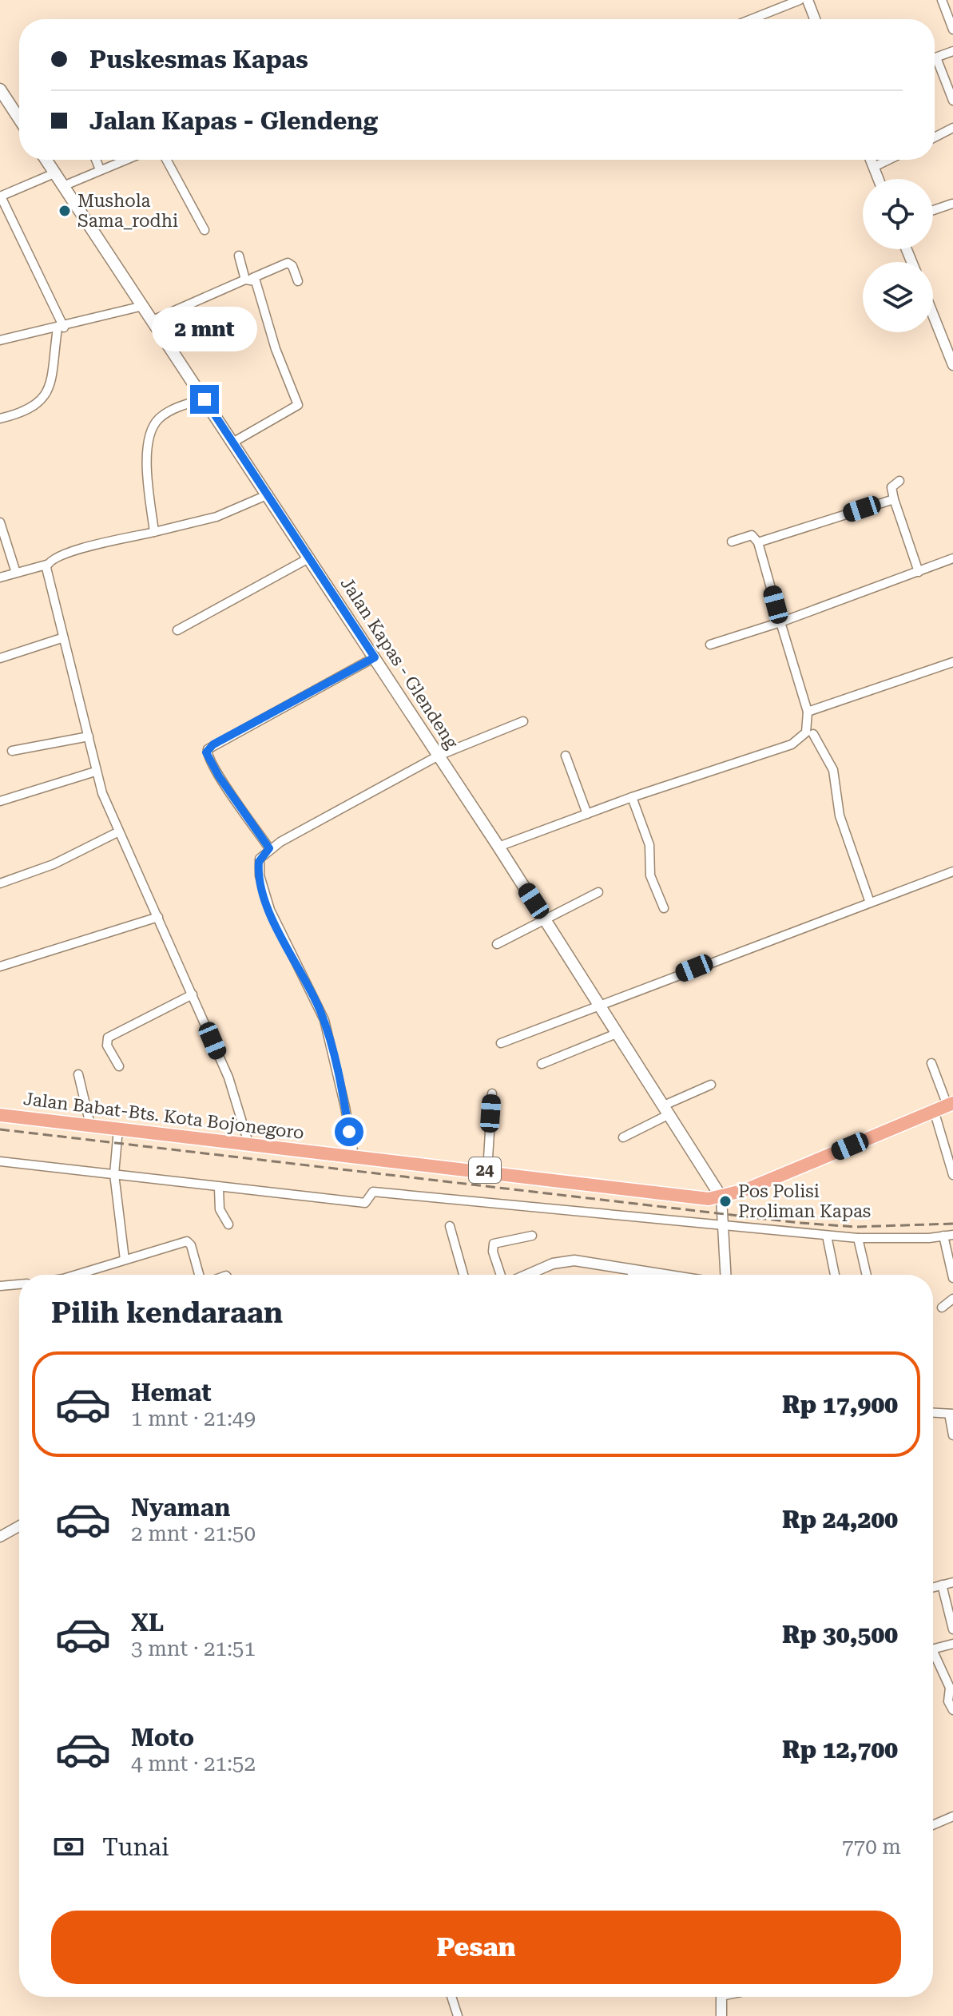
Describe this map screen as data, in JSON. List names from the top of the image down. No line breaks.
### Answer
{"streets":{"highway":["Jalan Babat-Bts. Kota Bojonegoro","24"],"main road":["Jalan Kapas - Glendeng"]},"crossings":[["Jalan Kapas - Glendeng","Jalan Babat-Bts. Kota Bojonegoro"]],"places":["Mushola Sama_rodhi","Pos Polisi Proliman Kapas"],"page":{"banner":["Puskesmas Kapas","Jalan Kapas - Glendeng"],"bubble":"2 mnt","heading":"Pilih kendaraan","list":[{"name":"Hemat","note":"1 mnt · 21:49","value":"Rp 17,900"},{"name":"Nyaman","note":"2 mnt · 21:50","value":"Rp 24,200"},{"name":"XL","note":"3 mnt · 21:51","value":"Rp 30,500"},{"name":"Moto","note":"4 mnt · 21:52","value":"Rp 12,700"}],"pay":["Tunai","770 m"],"buttons":"Pesan"}}
